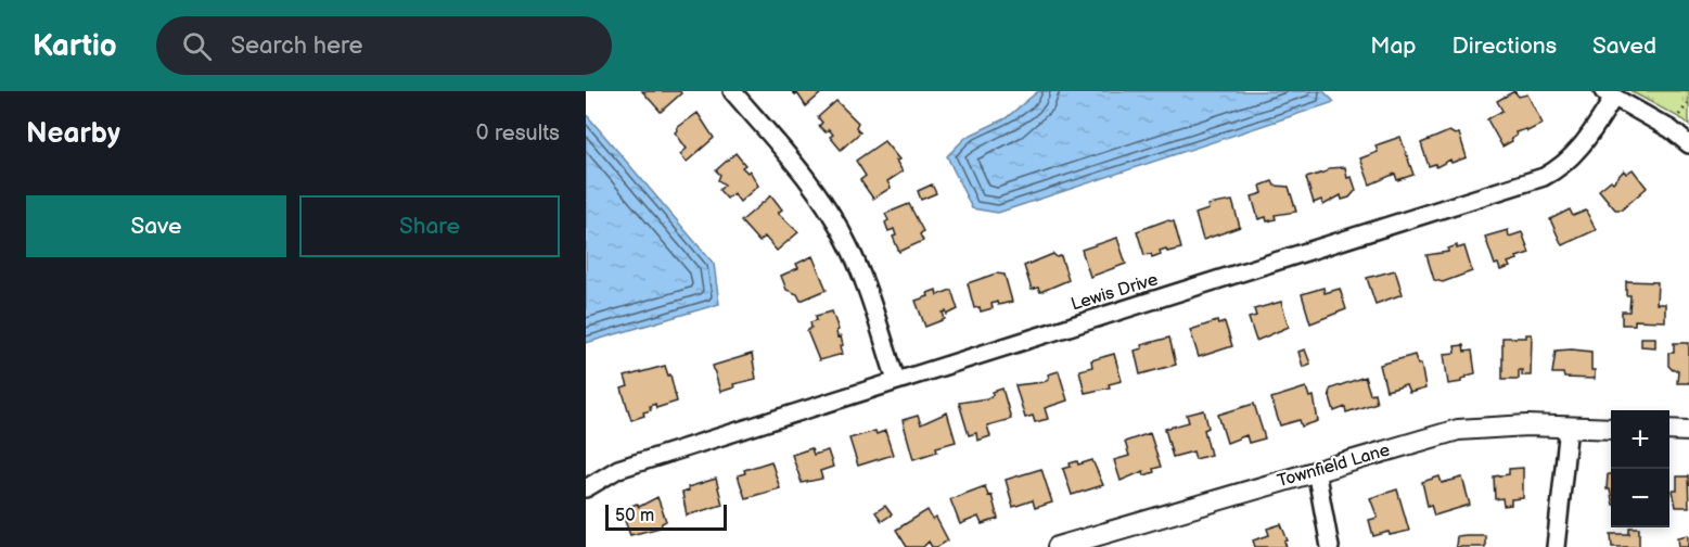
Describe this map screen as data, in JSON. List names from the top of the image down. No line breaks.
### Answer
{"streets":{"street":["Lewis Drive","Townfield Lane"]},"scale_bar":"50 m","page":{"header":"Kartio","search":"Search here","nav":["Map","Directions","Saved"],"heading":["Nearby","0 results"],"buttons":["Save","Share"],"map_buttons":["+","−"],"scale":"50 m"}}
